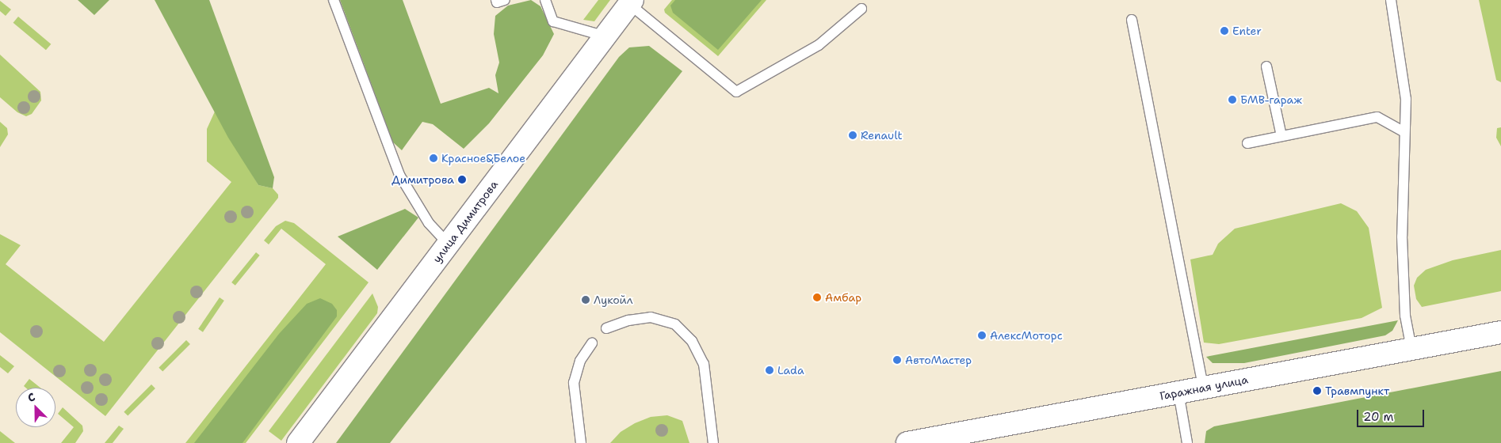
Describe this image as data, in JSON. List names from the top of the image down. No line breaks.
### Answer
{"streets":{"street":["улица Димитрова","Гаражная улица"]},"places":["Enter","БМВ-гараж","Renault","Красное&Белое","Димитрова","Амбар","Лукойл","АлексМоторс","АвтоМастер","Lada","Травмпункт"],"scale_bar":"20 m","north":"top left"}
